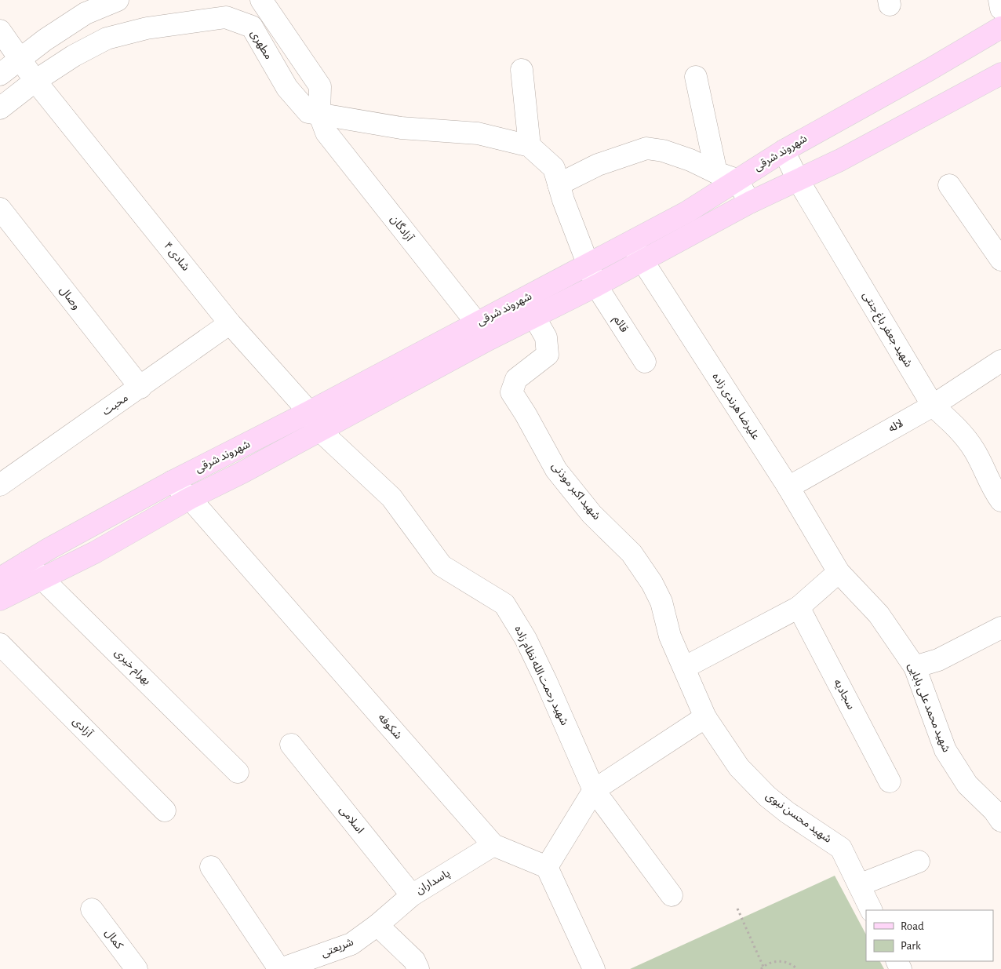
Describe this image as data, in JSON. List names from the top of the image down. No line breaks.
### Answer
{"streets":{"main road":["شهروند شرقی"],"street":["مطهری","آزادگان","شادی ۴","وصال","قائم","شهید جعفر باغ جنتی","محبت","علیرضا هرندی زاده","لاله","شهید اکبر موذنی","بهرام خیری","شهید رحمت الله نظام زاده","سجادیه","شهید محمد علی بابایی","شکوفه","آزادی","شهید محسن نبوی","اسلامی","پاسداران","کمال","شریعتی"]},"crossings":[["مطهری","آزادگان"],["مطهری","شادی ۴"],["مطهری","قائم"],["شهروند شرقی","آزادگان"],["شهروند شرقی","شادی ۴"],["شهروند شرقی","قائم"],["شهروند شرقی","شهید جعفر باغ جنتی"],["شهروند شرقی","علیرضا هرندی زاده"],["شهروند شرقی","شهید اکبر موذنی"],["شهروند شرقی","بهرام خیری"],["شهروند شرقی","شهید رحمت الله نظام زاده"],["شهروند شرقی","شکوفه"],["شادی ۴","محبت"],["شادی ۴","شهید رحمت الله نظام زاده"],["وصال","محبت"],["شهید جعفر باغ جنتی","لاله"],["علیرضا هرندی زاده","لاله"],["علیرضا هرندی زاده","شهید محمد علی بابایی"],["شهید اکبر موذنی","شهید محسن نبوی"],["شکوفه","پاسداران"],["اسلامی","پاسداران"],["پاسداران","شریعتی"]],"legend":["Road","Park"]}
